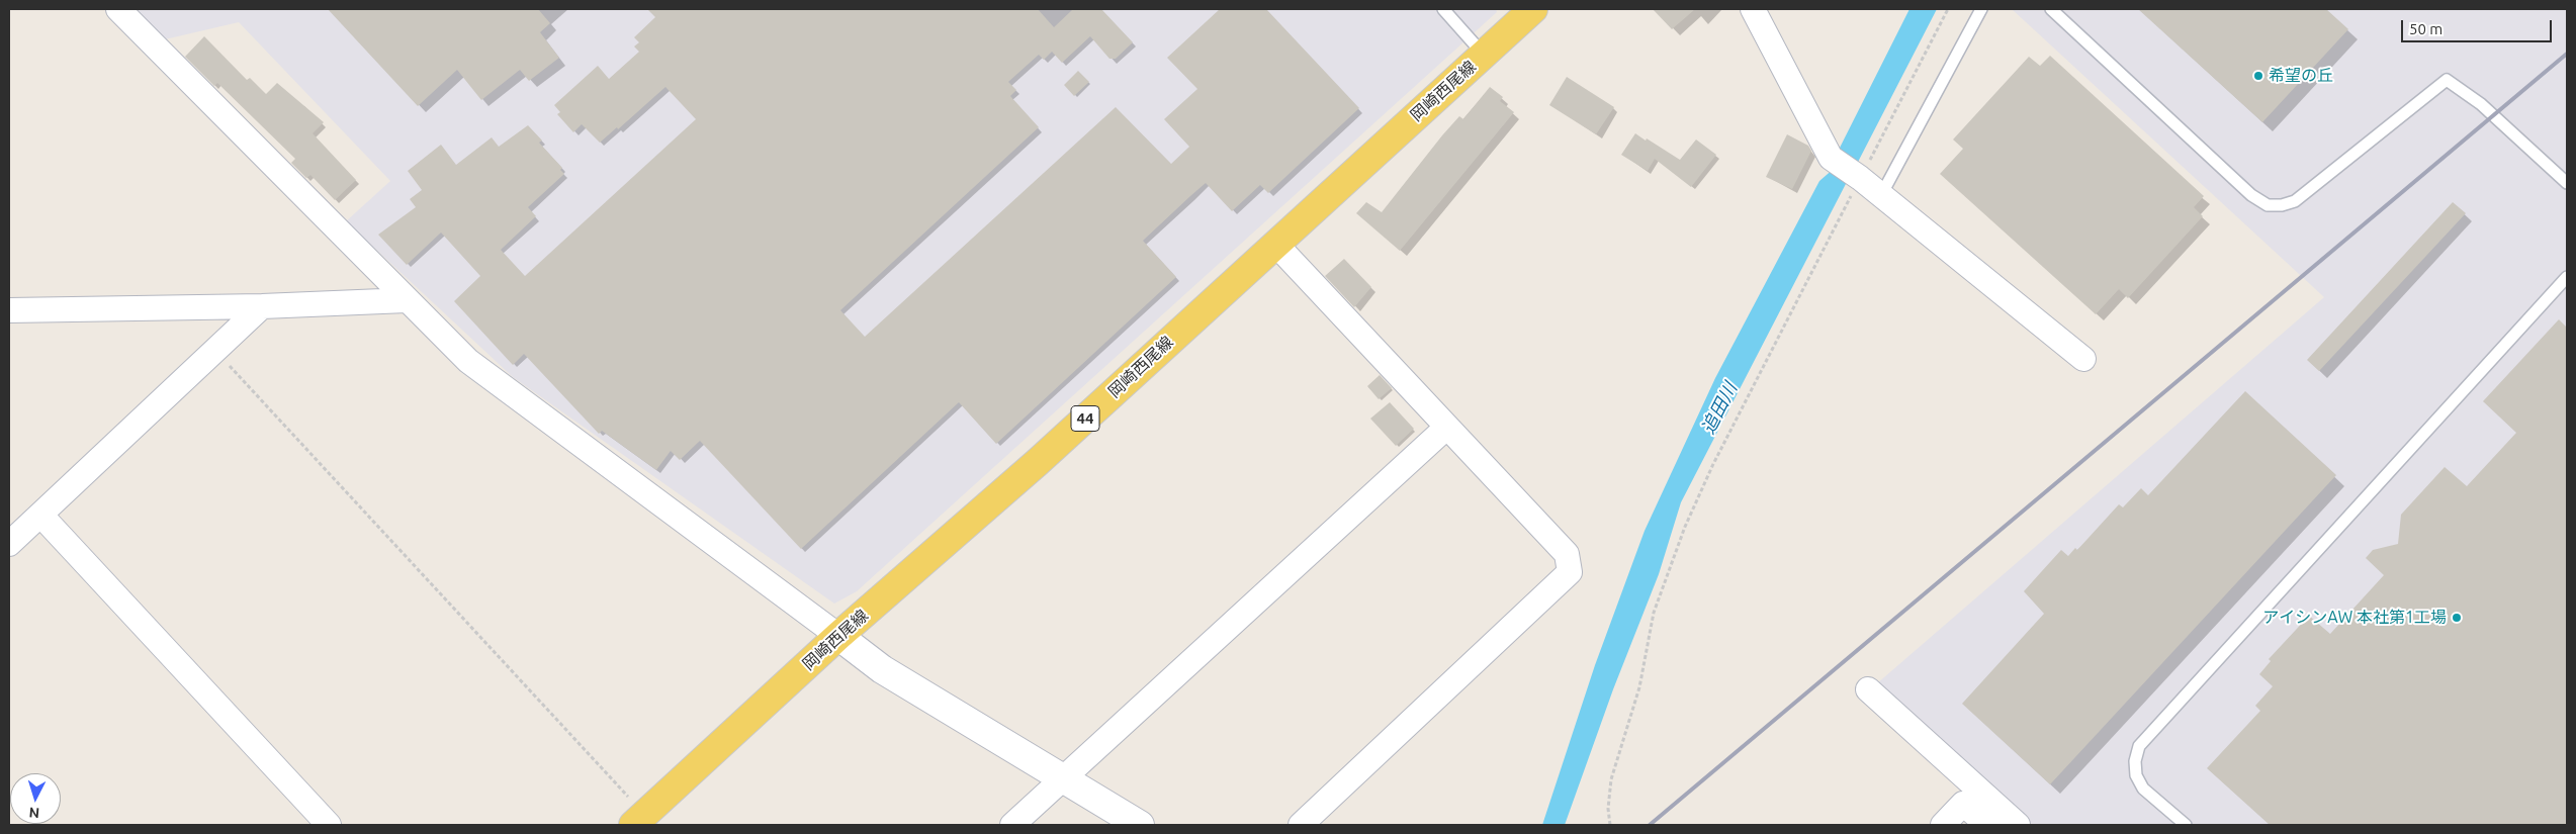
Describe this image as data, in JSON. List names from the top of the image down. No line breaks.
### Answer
{"streets":{"main road":["岡崎西尾線","44"]},"water":["追田川"],"places":["希望の丘","アイシンAW 本社第1工場"],"scale_bar":"50 m","north":"bottom"}
